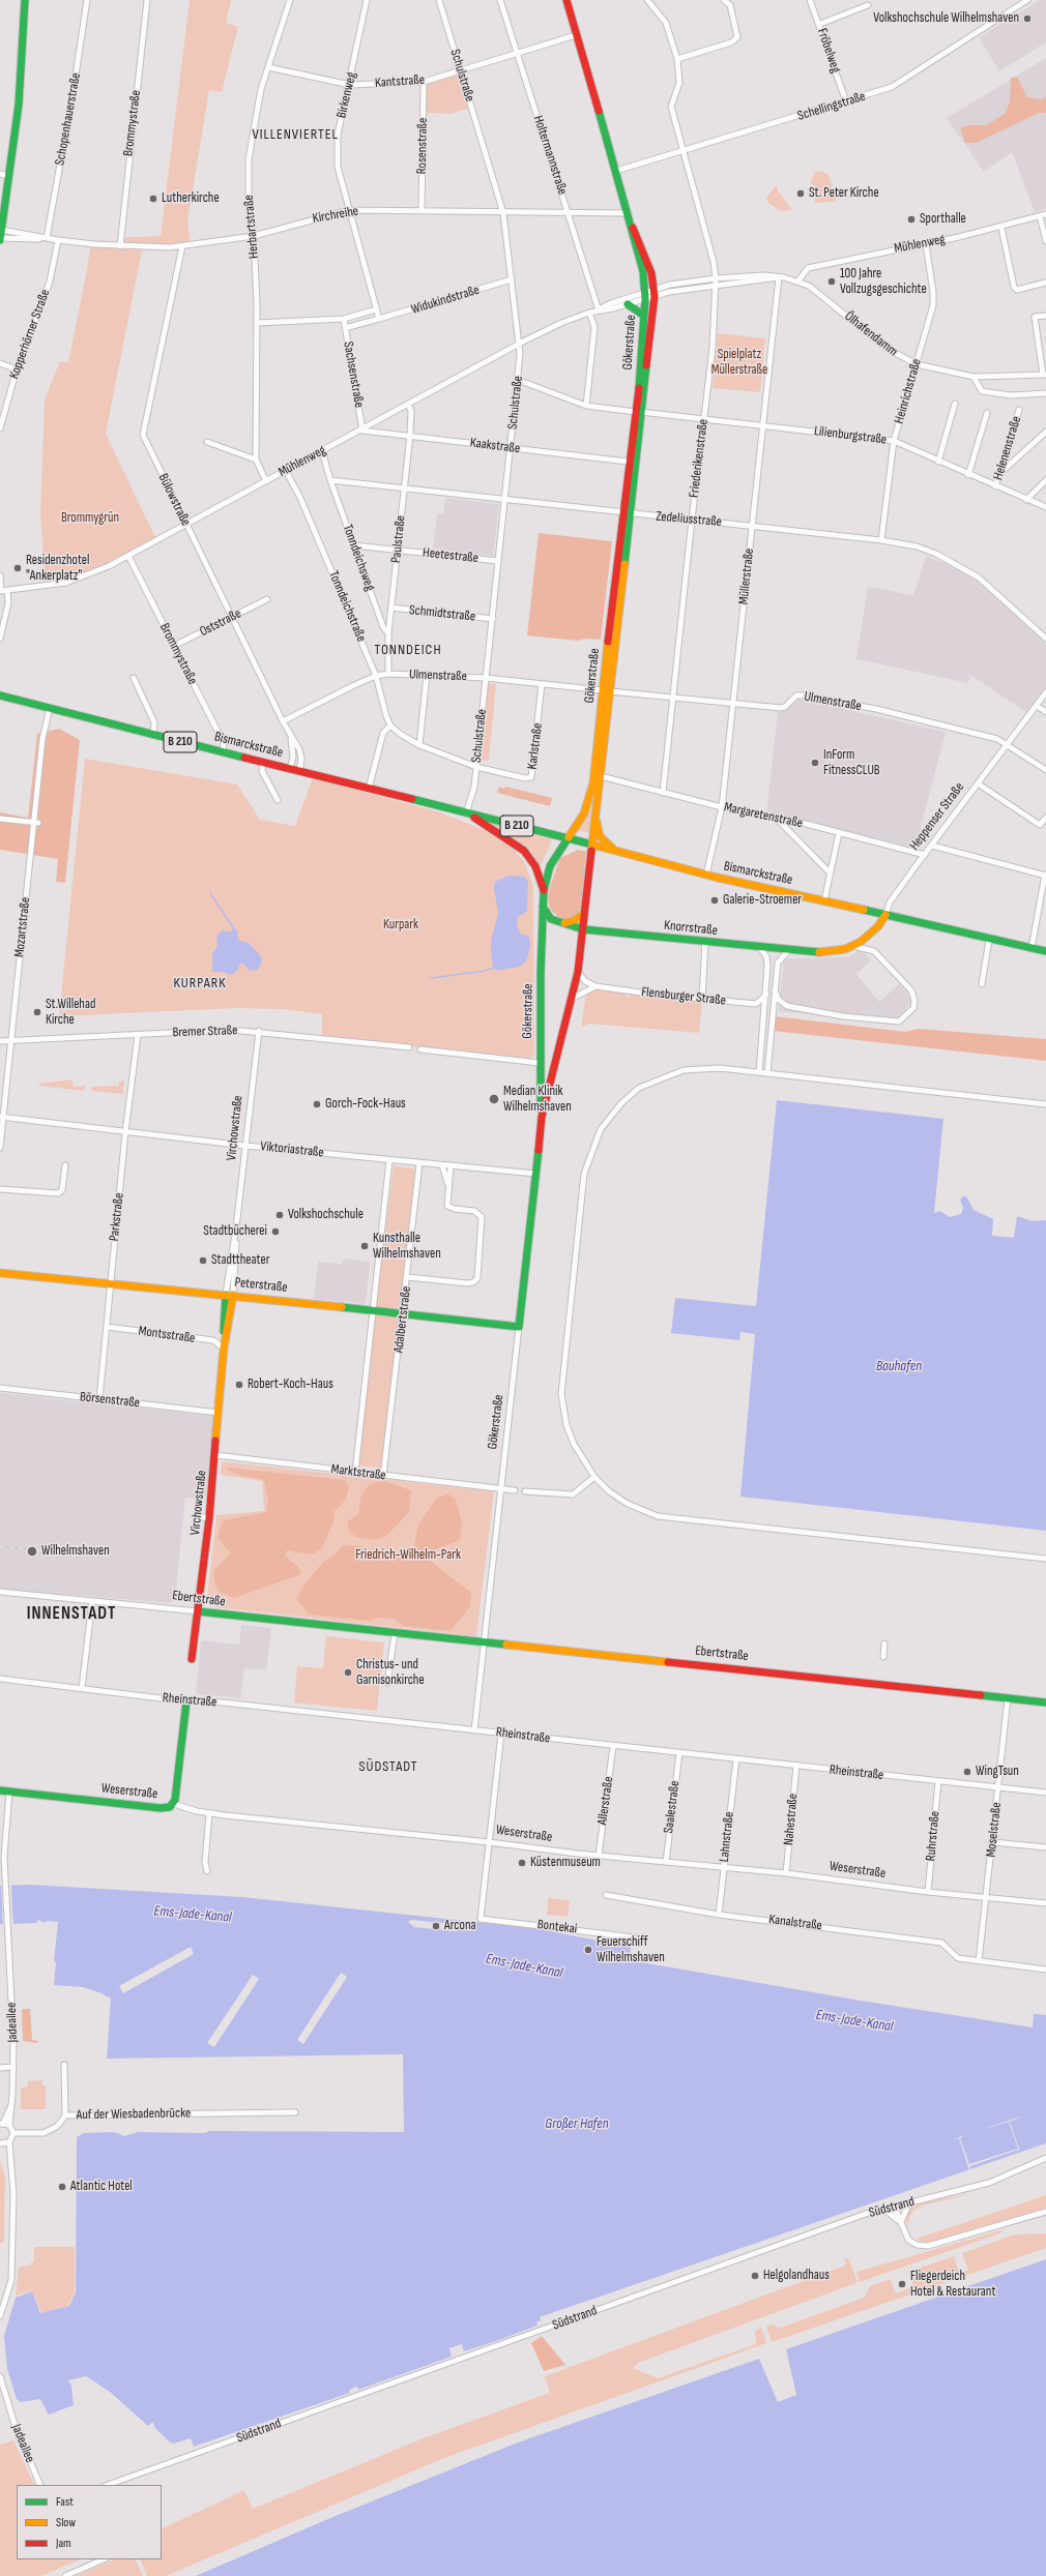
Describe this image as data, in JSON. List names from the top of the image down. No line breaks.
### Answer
{"streets":{"main road":["Gökerstraße","B 210","Bismarckstraße","Heppenser Straße","Knorrstraße","Virchowstraße","Peterstraße","Ebertstraße","Weserstraße"],"street":["Fröbelweg","Schulstraße","Kantstraße","Birkenweg","Schellingstraße","Schopenhauerstraße","Brommystraße","Rosenstraße","Holtermannstraße","Kirchreihe","Herbartstraße","Mühlenweg","Widukindstraße","Kopperhörner Straße","Ölhafendamm","Sachsenstraße","Heinrichstraße","Lilienburgstraße","Kaakstraße","Helenenstraße","Friederikenstraße","Bülowstraße","Zedeliusstraße","Paulstraße","Heetestraße","Tonndeichsweg","Müllerstraße","Tonndeichstraße","Schmidtstraße","Oststraße","Ulmenstraße","Karlstraße","Margaretenstraße","Mozartstraße","Flensburger Straße","Bremer Straße","Viktoriastraße","Parkstraße","Adalbertstraße","Montsstraße","Börsenstraße","Marktstraße","Rheinstraße","Allerstraße","Saalestraße","Nahestraße","Moselstraße","Ruhrstraße","Lahnstraße","Kanalstraße","Bontekai","Jadeallee","Auf der Wiesbadenbrücke","Südstrand"]},"crossings":[["Fröbelweg","Schellingstraße"],["Schulstraße","Kantstraße"],["Schulstraße","Kirchreihe"],["Schulstraße","Mühlenweg"],["Schulstraße","Widukindstraße"],["Schulstraße","Lilienburgstraße"],["Schulstraße","Kaakstraße"],["Schulstraße","Zedeliusstraße"],["Schulstraße","Heetestraße"],["Schulstraße","Schmidtstraße"],["Schulstraße","Ulmenstraße"],["Schulstraße","Bismarckstraße"],["Schulstraße","Karlstraße"],["Kantstraße","Birkenweg"],["Kantstraße","Rosenstraße"],["Kantstraße","Holtermannstraße"],["Kantstraße","Herbartstraße"],["Kantstraße","Gökerstraße"],["Birkenweg","Kirchreihe"],["Schellingstraße","Gökerstraße"],["Schellingstraße","Friederikenstraße"],["Schopenhauerstraße","Kirchreihe"],["Brommystraße","Kirchreihe"],["Brommystraße","Mühlenweg"],["Brommystraße","Oststraße"],["Brommystraße","Bismarckstraße"],["Rosenstraße","Kirchreihe"],["Holtermannstraße","Kirchreihe"],["Holtermannstraße","Mühlenweg"],["Kirchreihe","Herbartstraße"],["Kirchreihe","Kopperhörner Straße"],["Kirchreihe","Gökerstraße"],["Kirchreihe","Bülowstraße"],["Herbartstraße","Mühlenweg"],["Mühlenweg","Ölhafendamm"],["Mühlenweg","Gökerstraße"],["Mühlenweg","Sachsenstraße"],["Mühlenweg","Heinrichstraße"],["Mühlenweg","Kaakstraße"],["Mühlenweg","Friederikenstraße"],["Mühlenweg","Bülowstraße"],["Mühlenweg","Paulstraße"],["Mühlenweg","Müllerstraße"],["Mühlenweg","Tonndeichstraße"],["Widukindstraße","Sachsenstraße"],["Ölhafendamm","Heinrichstraße"],["Gökerstraße","Lilienburgstraße"],["Gökerstraße","Kaakstraße"],["Gökerstraße","Zedeliusstraße"],["Gökerstraße","Ulmenstraße"],["Gökerstraße","Bismarckstraße"],["Gökerstraße","Margaretenstraße"],["Gökerstraße","Knorrstraße"],["Gökerstraße","Viktoriastraße"],["Gökerstraße","Peterstraße"],["Gökerstraße","Marktstraße"],["Gökerstraße","Ebertstraße"],["Gökerstraße","Rheinstraße"],["Sachsenstraße","Kaakstraße"],["Heinrichstraße","Lilienburgstraße"],["Heinrichstraße","Zedeliusstraße"],["Lilienburgstraße","Helenenstraße"],["Lilienburgstraße","Friederikenstraße"],["Lilienburgstraße","Müllerstraße"],["Kaakstraße","Paulstraße"],["Friederikenstraße","Zedeliusstraße"],["Friederikenstraße","Ulmenstraße"],["Friederikenstraße","Margaretenstraße"],["Bülowstraße","Oststraße"],["Bülowstraße","Ulmenstraße"],["Bülowstraße","Bismarckstraße"],["Zedeliusstraße","Paulstraße"],["Zedeliusstraße","Tonndeichsweg"],["Zedeliusstraße","Müllerstraße"],["Paulstraße","Heetestraße"],["Paulstraße","Tonndeichsweg"],["Paulstraße","Schmidtstraße"],["Paulstraße","Ulmenstraße"],["Heetestraße","Tonndeichsweg"],["Müllerstraße","Ulmenstraße"],["Müllerstraße","Bismarckstraße"],["Müllerstraße","Margaretenstraße"],["Tonndeichstraße","Ulmenstraße"],["Ulmenstraße","Karlstraße"],["Ulmenstraße","Heppenser Straße"],["Bismarckstraße","Heppenser Straße"],["Bismarckstraße","Mozartstraße"],["Margaretenstraße","Heppenser Straße"],["Heppenser Straße","Knorrstraße"],["Mozartstraße","Bremer Straße"],["Mozartstraße","Viktoriastraße"],["Bremer Straße","Virchowstraße"],["Bremer Straße","Parkstraße"],["Virchowstraße","Viktoriastraße"],["Virchowstraße","Peterstraße"],["Virchowstraße","Montsstraße"],["Virchowstraße","Börsenstraße"],["Virchowstraße","Marktstraße"],["Virchowstraße","Ebertstraße"],["Viktoriastraße","Parkstraße"],["Viktoriastraße","Adalbertstraße"],["Parkstraße","Peterstraße"],["Parkstraße","Montsstraße"],["Parkstraße","Börsenstraße"],["Peterstraße","Adalbertstraße"],["Adalbertstraße","Marktstraße"],["Ebertstraße","Moselstraße"],["Rheinstraße","Allerstraße"],["Rheinstraße","Saalestraße"],["Rheinstraße","Nahestraße"],["Rheinstraße","Moselstraße"],["Rheinstraße","Ruhrstraße"],["Rheinstraße","Lahnstraße"],["Weserstraße","Allerstraße"],["Weserstraße","Saalestraße"],["Weserstraße","Nahestraße"],["Weserstraße","Moselstraße"],["Weserstraße","Ruhrstraße"],["Weserstraße","Lahnstraße"],["Weserstraße","Bontekai"],["Weserstraße","Jadeallee"],["Moselstraße","Kanalstraße"],["Lahnstraße","Kanalstraße"]],"districts":["VILLENVIERTEL","TONNDEICH","KURPARK","INNENSTADT","SÜDSTADT"],"water":["Bauhafen","Ems-Jade-Kanal","Großer Hafen"],"parks":["Spielplatz Müllerstraße","Brommygrün","Kurpark","Friedrich-Wilhelm-Park"],"places":["Volkshochschule Wilhelmshaven","St. Peter Kirche","Lutherkirche","Sporthalle","100 Jahre Vollzugsgeschichte","Residenzhotel \"Ankerplatz\"","InForm FitnessCLUB","Galerie-Stroemer","St.Willehad Kirche","Median Klinik Wilhelmshaven","Gorch-Fock-Haus","Volkshochschule","Stadtbücherei","Kunsthalle Wilhelmshaven","Stadttheater","Robert-Koch-Haus","Wilhelmshaven","Christus- und Garnisonkirche","WingTsun","Küstenmuseum","Arcona","Feuerschiff Wilhelmshaven","Atlantic Hotel","Helgolandhaus","Fliegerdeich Hotel & Restaurant"],"legend":["Fast","Slow","Jam"]}
